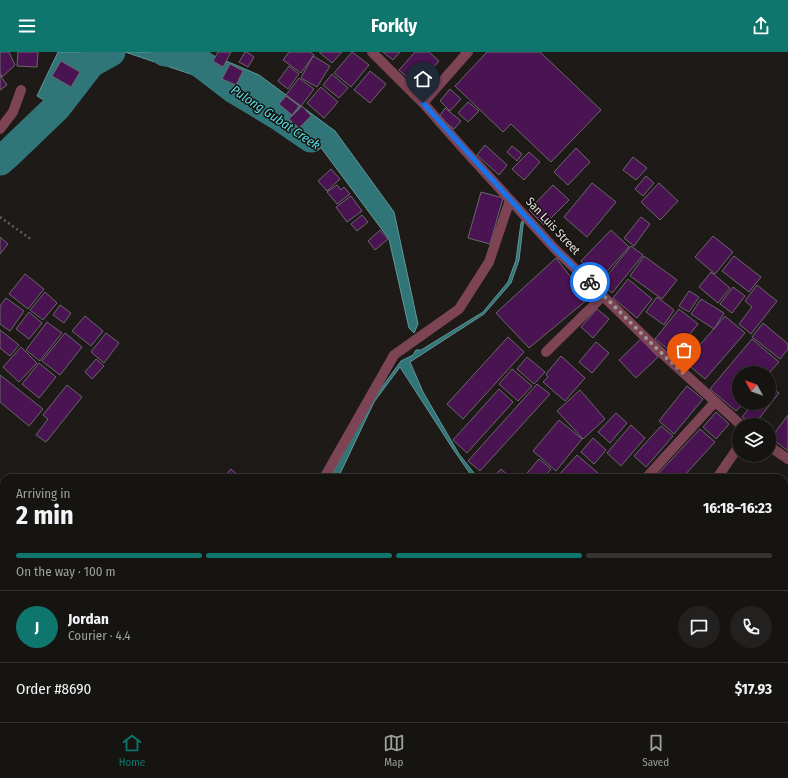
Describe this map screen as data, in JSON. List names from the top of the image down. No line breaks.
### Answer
{"streets":{"street":["San Luis Street"]},"water":["Pulong Gubat Creek"],"north":"top left","page":{"header":"Forkly","heading":["2 min","Arriving in","16:18–16:23"],"panel":["Jordan","Courier · 4.4","Order #8690","$17.93"],"bar":"On the way · 100 m","round":"J","tabs":["Home","Map","Saved"]}}
